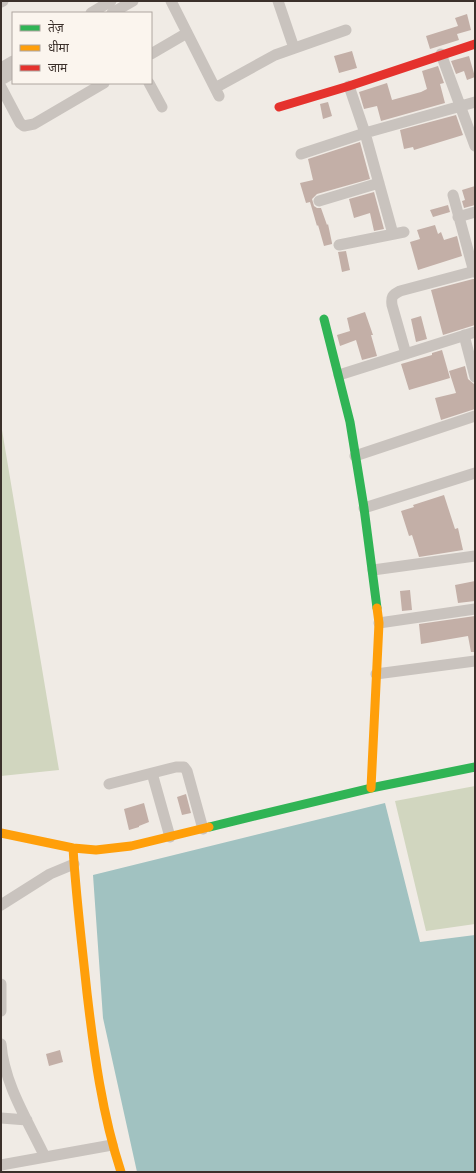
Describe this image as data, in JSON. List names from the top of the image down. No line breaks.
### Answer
{"legend":["तेज़","धीमा","जाम"]}
